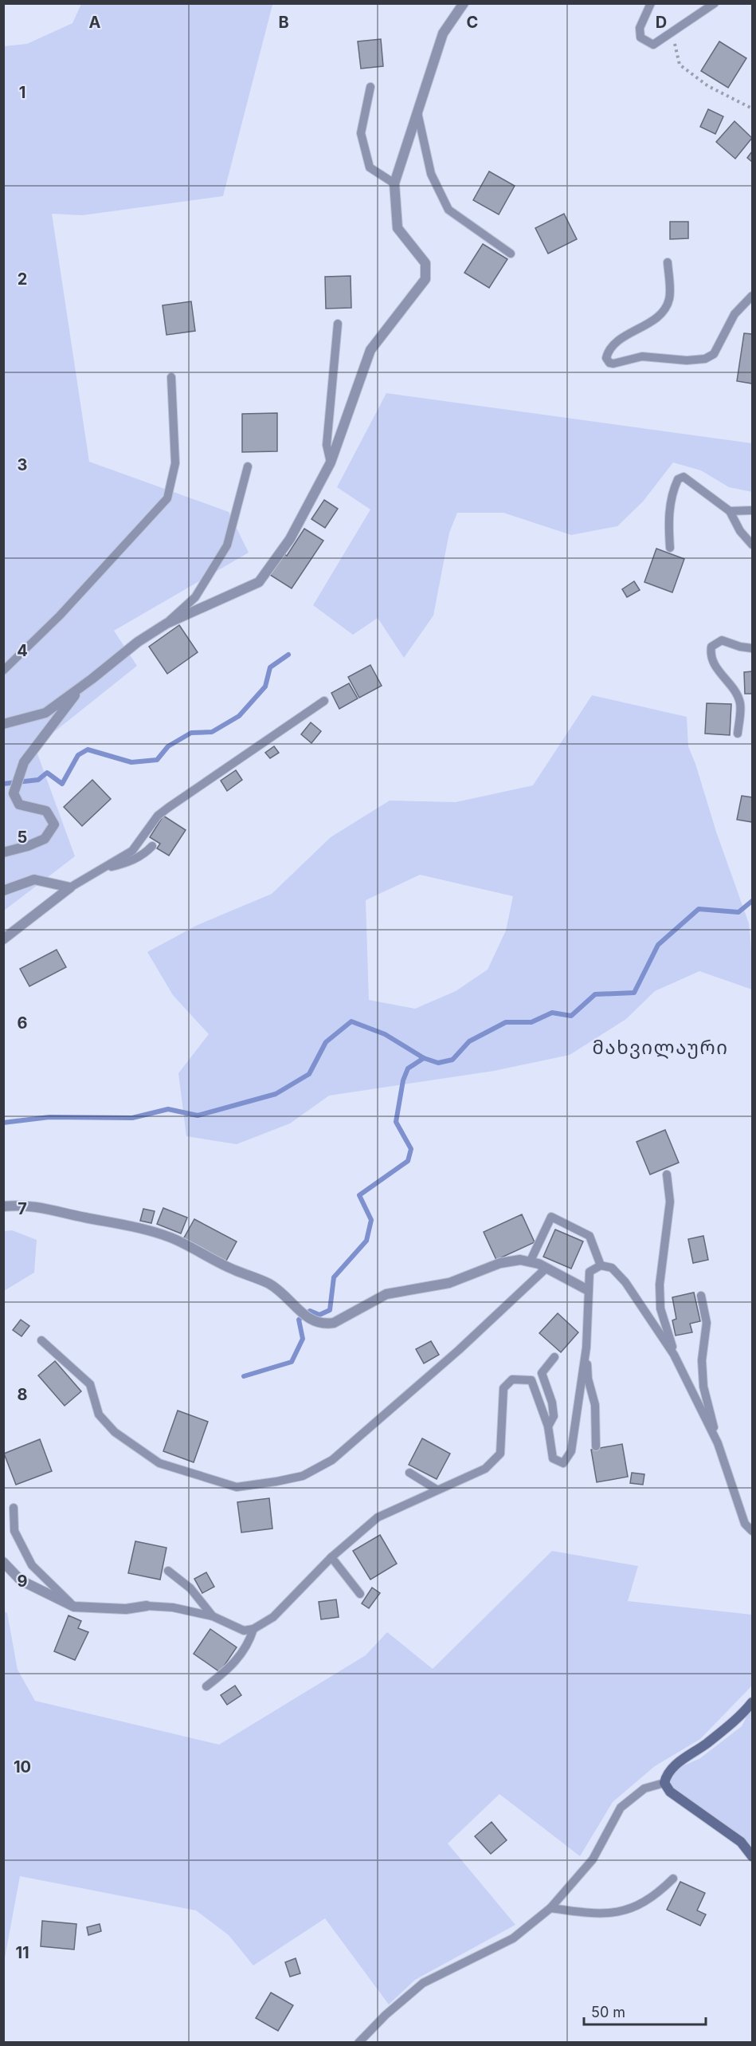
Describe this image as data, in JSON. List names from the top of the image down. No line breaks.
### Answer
{"districts":["მახვილაური"],"scale_bar":"50 m","grid":{"columns":["A","B","C","D"],"rows":["1","2","3","4","5","6","7","8","9","10","11"]}}
